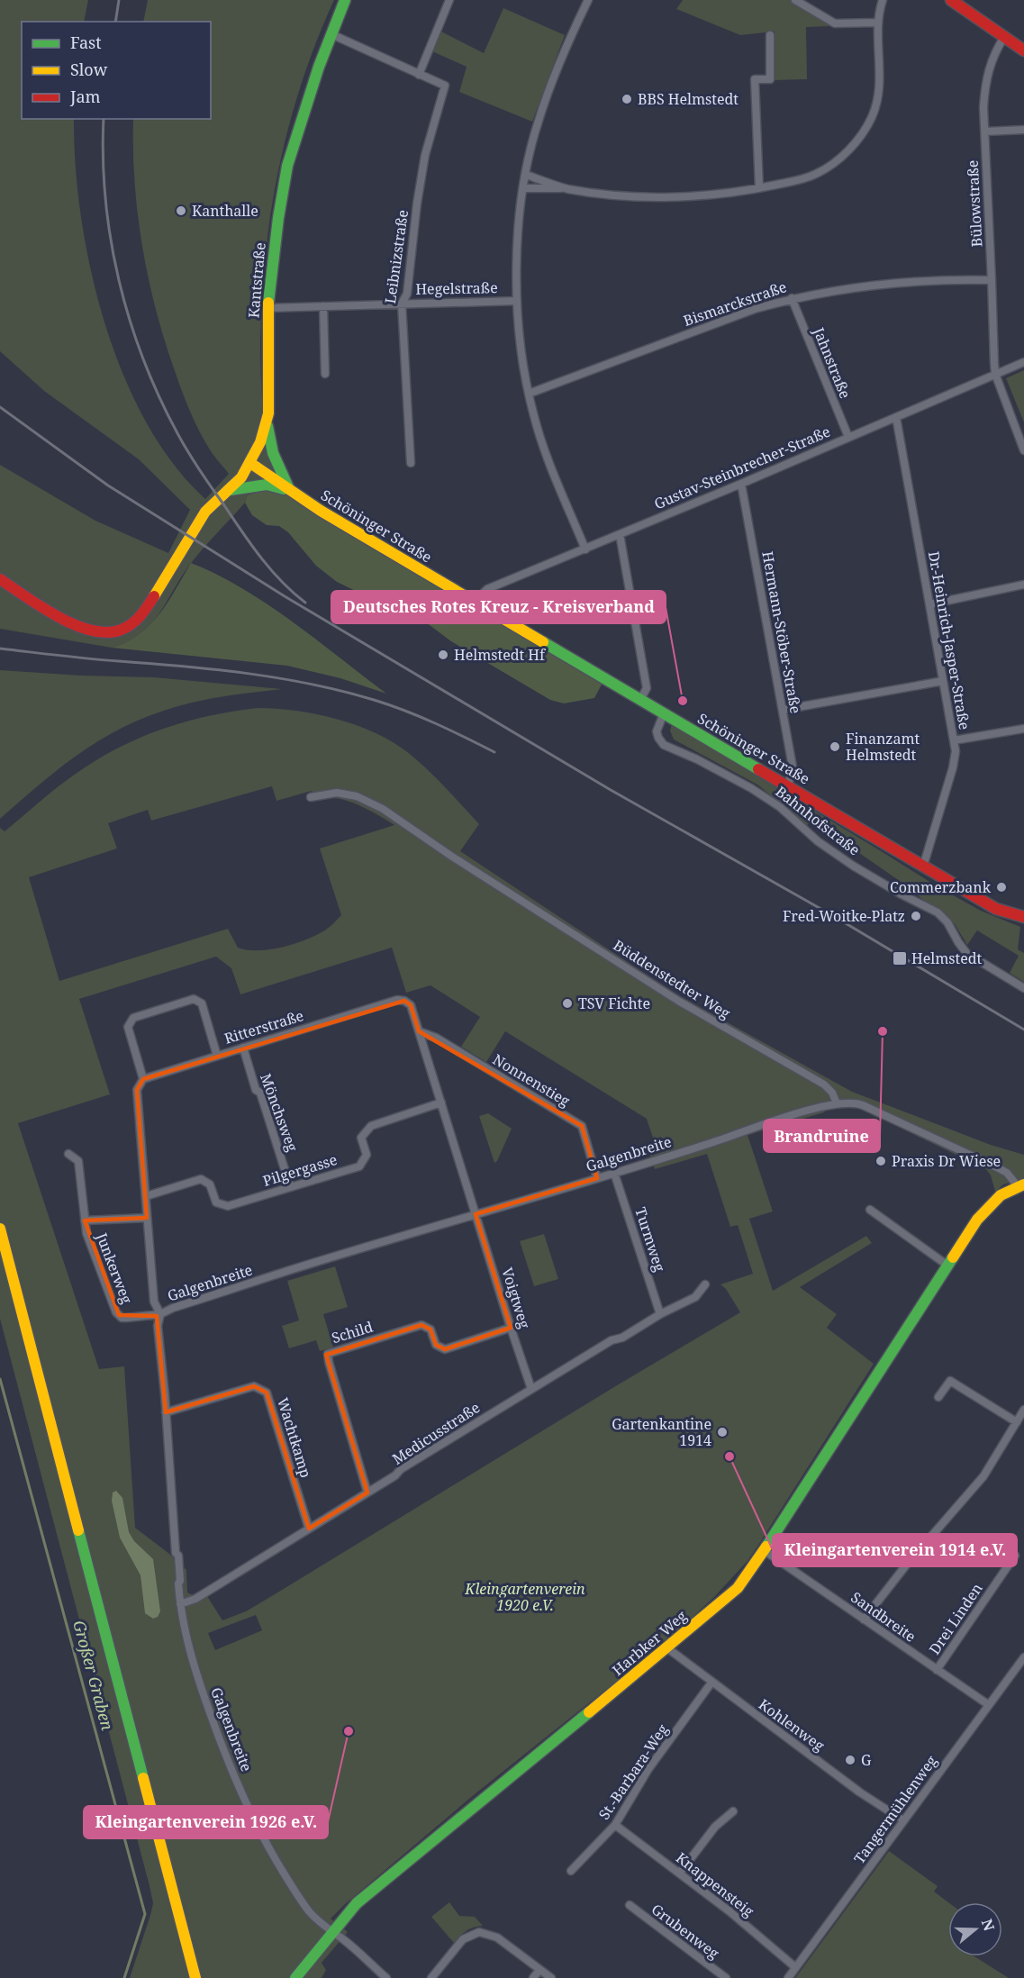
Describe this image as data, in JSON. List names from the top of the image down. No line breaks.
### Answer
{"streets":{"main road":["Kantstraße","Schöninger Straße","Harbker Weg"],"street":["Bülowstraße","Leibnizstraße","Hegelstraße","Bismarckstraße","Jahnstraße","Gustav-Steinbrecher-Straße","Hermann-Stöber-Straße","Dr.-Heinrich-Jasper-Straße","Bahnhofstraße","Büddenstedter Weg","Ritterstraße","Nonnenstieg","Mönchsweg","Galgenbreite","Pilgergasse","Turmweg","Junkerweg","Voigtweg","Schild","Medicusstraße","Wachtkamp","Sandbreite","Drei Linden","Kohlenweg","St.-Barbara-Weg","Tangermühlenweg","Knappensteig","Grubenweg"]},"crossings":[["Bülowstraße","Bismarckstraße"],["Bülowstraße","Gustav-Steinbrecher-Straße"],["Leibnizstraße","Hegelstraße"],["Kantstraße","Hegelstraße"],["Kantstraße","Schöninger Straße"],["Bismarckstraße","Jahnstraße"],["Jahnstraße","Gustav-Steinbrecher-Straße"],["Gustav-Steinbrecher-Straße","Schöninger Straße"],["Gustav-Steinbrecher-Straße","Hermann-Stöber-Straße"],["Gustav-Steinbrecher-Straße","Dr.-Heinrich-Jasper-Straße"],["Schöninger Straße","Hermann-Stöber-Straße"],["Schöninger Straße","Dr.-Heinrich-Jasper-Straße"],["Schöninger Straße","Bahnhofstraße"],["Büddenstedter Weg","Galgenbreite"],["Ritterstraße","Nonnenstieg"],["Ritterstraße","Mönchsweg"],["Ritterstraße","Galgenbreite"],["Ritterstraße","Pilgergasse"],["Ritterstraße","Voigtweg"],["Nonnenstieg","Galgenbreite"],["Mönchsweg","Pilgergasse"],["Galgenbreite","Turmweg"],["Galgenbreite","Junkerweg"],["Galgenbreite","Voigtweg"],["Galgenbreite","Medicusstraße"],["Galgenbreite","Wachtkamp"],["Galgenbreite","Harbker Weg"],["Turmweg","Medicusstraße"],["Voigtweg","Schild"],["Voigtweg","Medicusstraße"],["Schild","Medicusstraße"],["Medicusstraße","Wachtkamp"],["Sandbreite","Drei Linden"],["Sandbreite","Harbker Weg"],["Sandbreite","Tangermühlenweg"],["Harbker Weg","Kohlenweg"],["Kohlenweg","St.-Barbara-Weg"],["Kohlenweg","Tangermühlenweg"],["St.-Barbara-Weg","Knappensteig"],["Tangermühlenweg","Knappensteig"]],"water":["Großer Graben"],"parks":["Kleingartenverein 1920 e.V."],"places":{"other":["BBS Helmstedt","Kanthalle","Helmstedt Hf","Deutsches Rotes Kreuz - Kreisverband","Finanzamt Helmstedt","Commerzbank","Fred-Woitke-Platz","TSV Fichte","Brandruine","Praxis Dr Wiese","Gartenkantine 1914","Kleingartenverein 1914 e.V.","Kleingartenverein 1926 e.V.","G"],"transit":["Helmstedt"]},"legend":["Fast","Slow","Jam"],"north":"right"}
